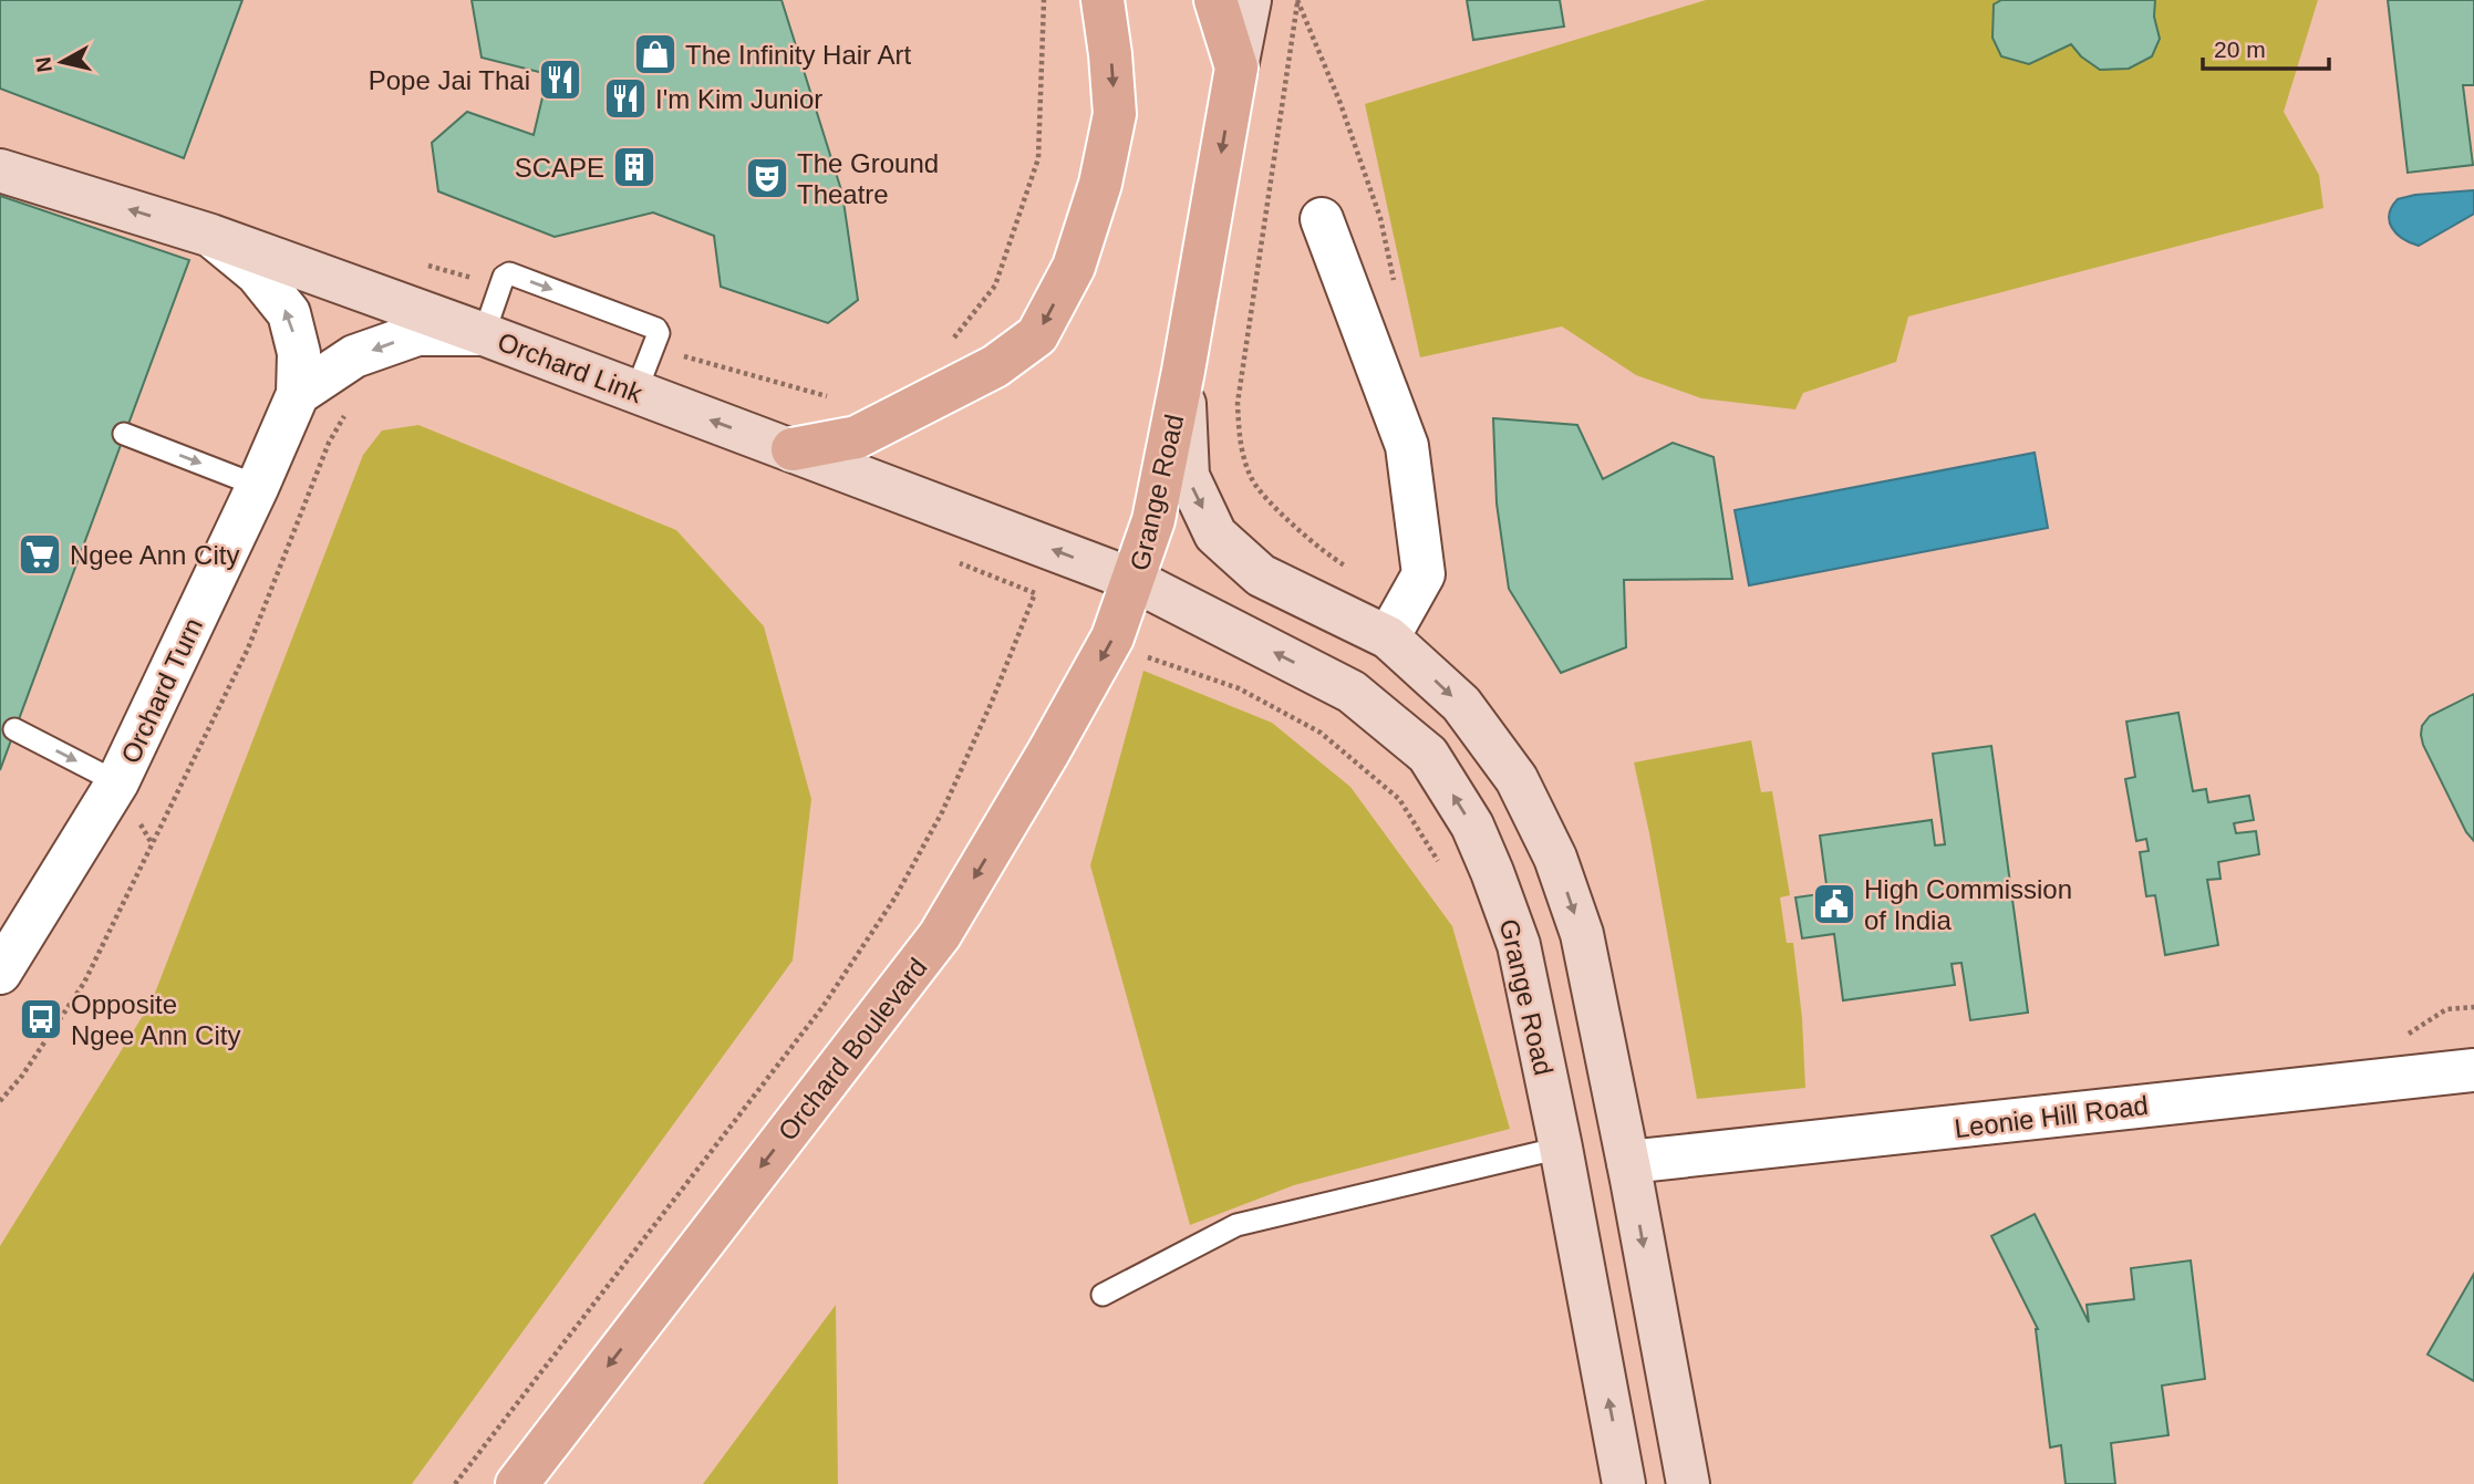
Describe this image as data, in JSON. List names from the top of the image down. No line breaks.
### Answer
{"streets":{"main road":["Orchard Link","Grange Road","Orchard Boulevard"],"street":["Orchard Turn","Leonie Hill Road"]},"crossings":[["Orchard Link","Grange Road"],["Orchard Link","Orchard Turn"],["Orchard Link","Orchard Boulevard"],["Grange Road","Orchard Boulevard"],["Grange Road","Leonie Hill Road"]],"one_way":["Orchard Link","Orchard Boulevard"],"places":{"shop":["The Infinity Hair Art"],"restaurant":["Pope Jai Thai","I'm Kim Junior"],"building":["SCAPE"],"theatre":["The Ground Theatre"],"supermarket":["Ngee Ann City"],"public building":["High Commission of India"],"bus stop":["Opposite Ngee Ann City"]},"scale_bar":"20 m","north":"left"}
